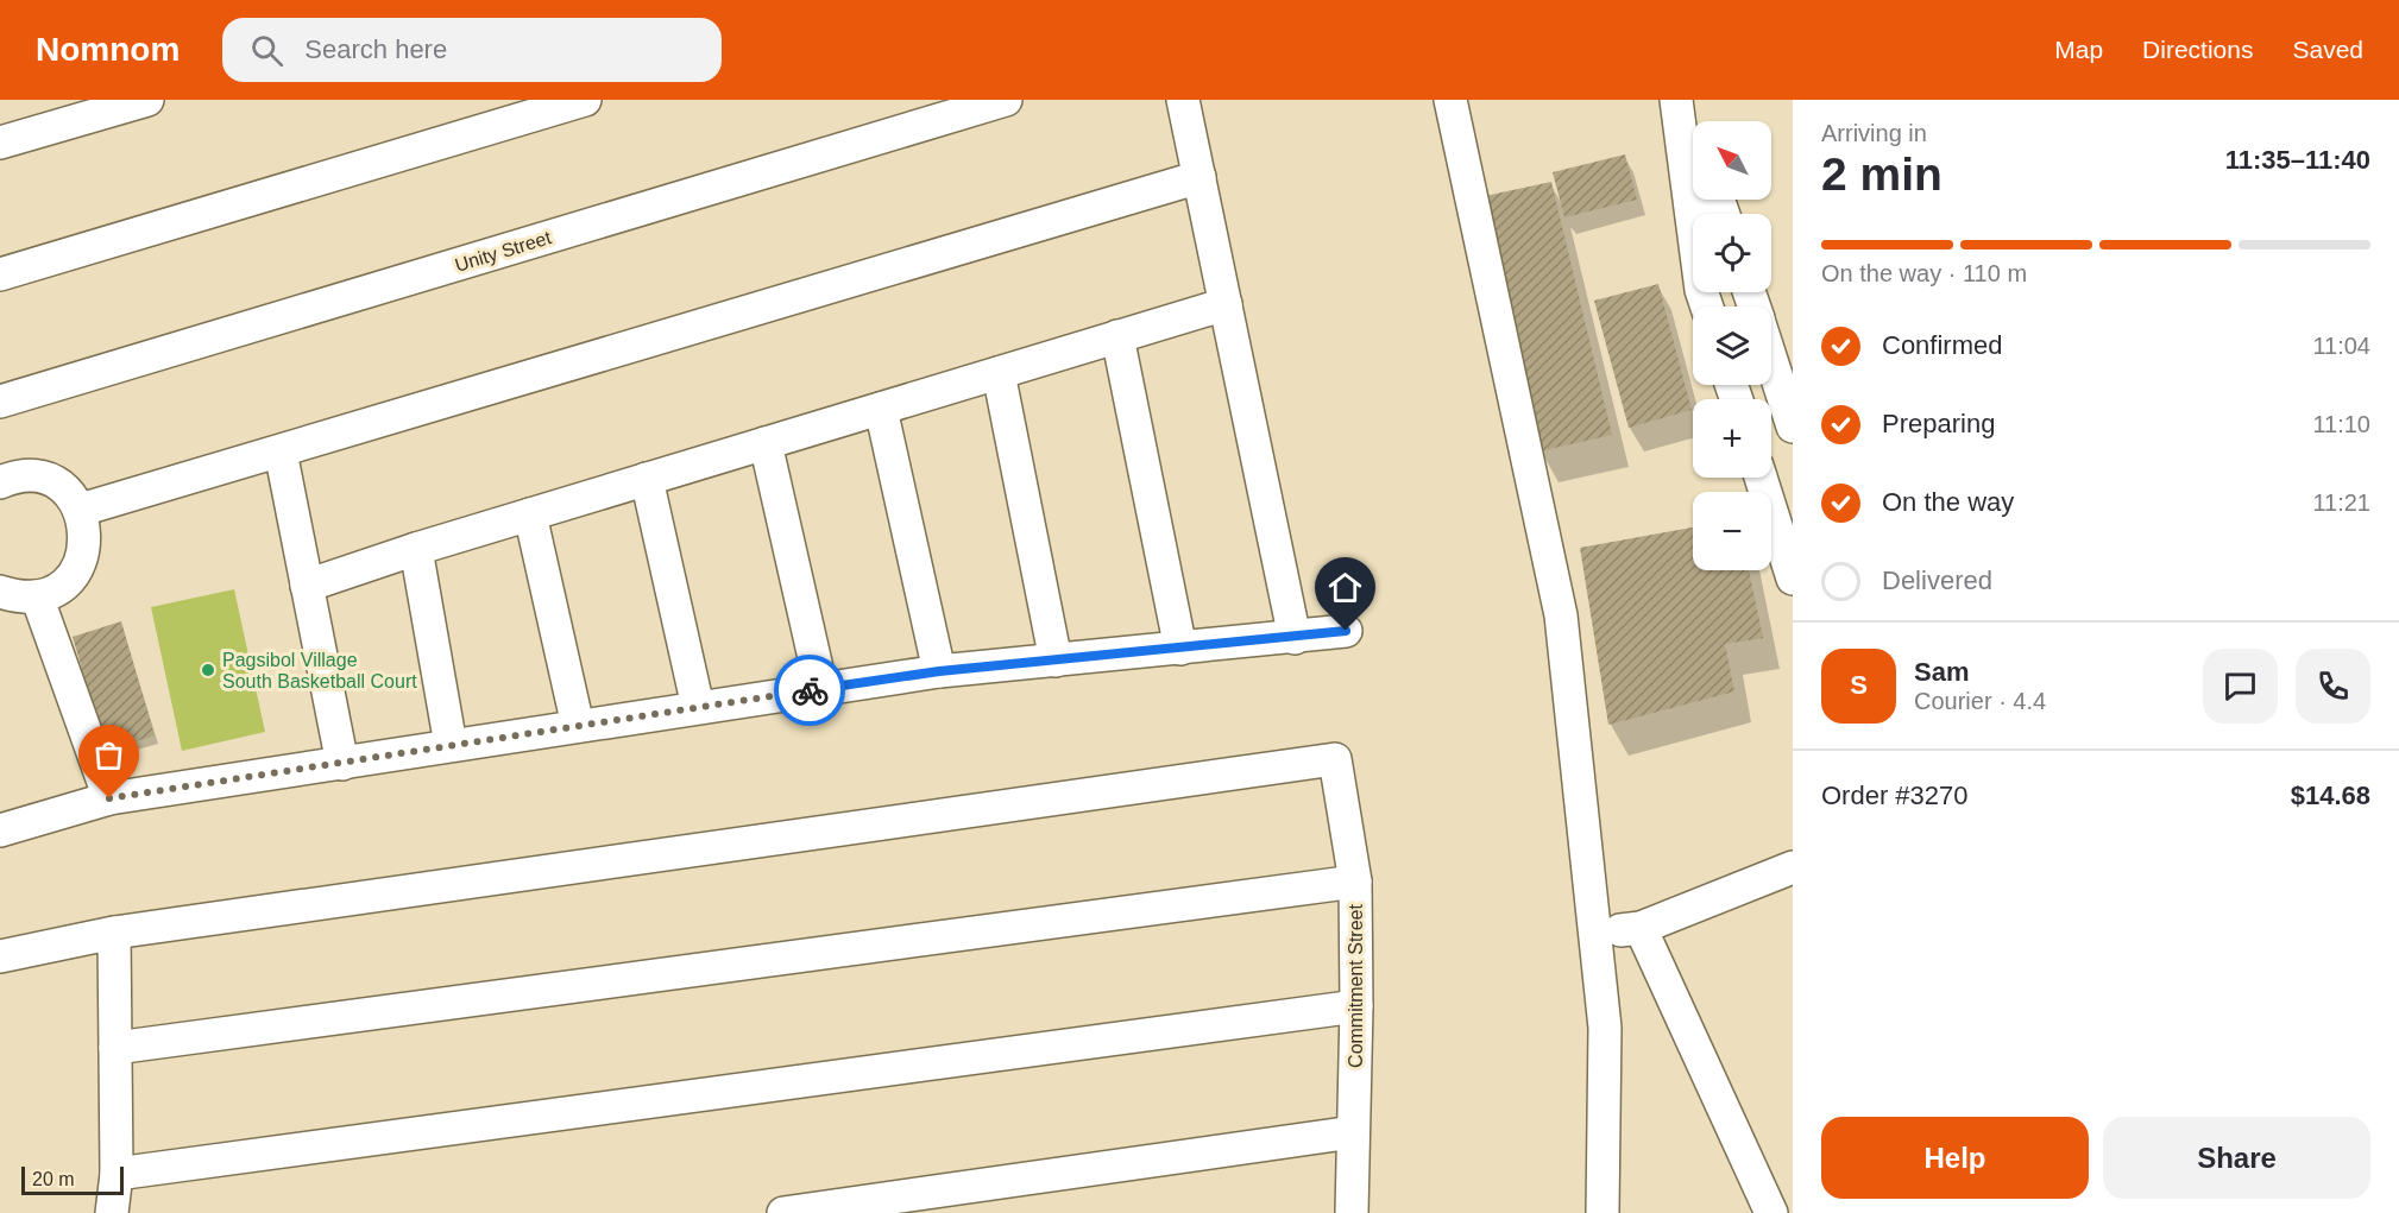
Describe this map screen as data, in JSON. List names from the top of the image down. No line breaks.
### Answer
{"streets":{"street":["Unity Street","Commitment Street"]},"places":["Pagsibol Village South Basketball Court"],"scale_bar":"20 m","north":"top left","page":{"header":"Nomnom","search":"Search here","nav":["Map","Directions","Saved"],"heading":["2 min","Arriving in","11:35–11:40"],"panel":["Sam","Courier · 4.4","Order #3270","$14.68"],"map_buttons":["+","−"],"bar":"On the way · 110 m","list":[["Confirmed","11:04"],["Preparing","11:10"],["On the way","11:21"],"Delivered"],"round":"S","buttons":["Help","Share"],"scale":"20 m"}}
